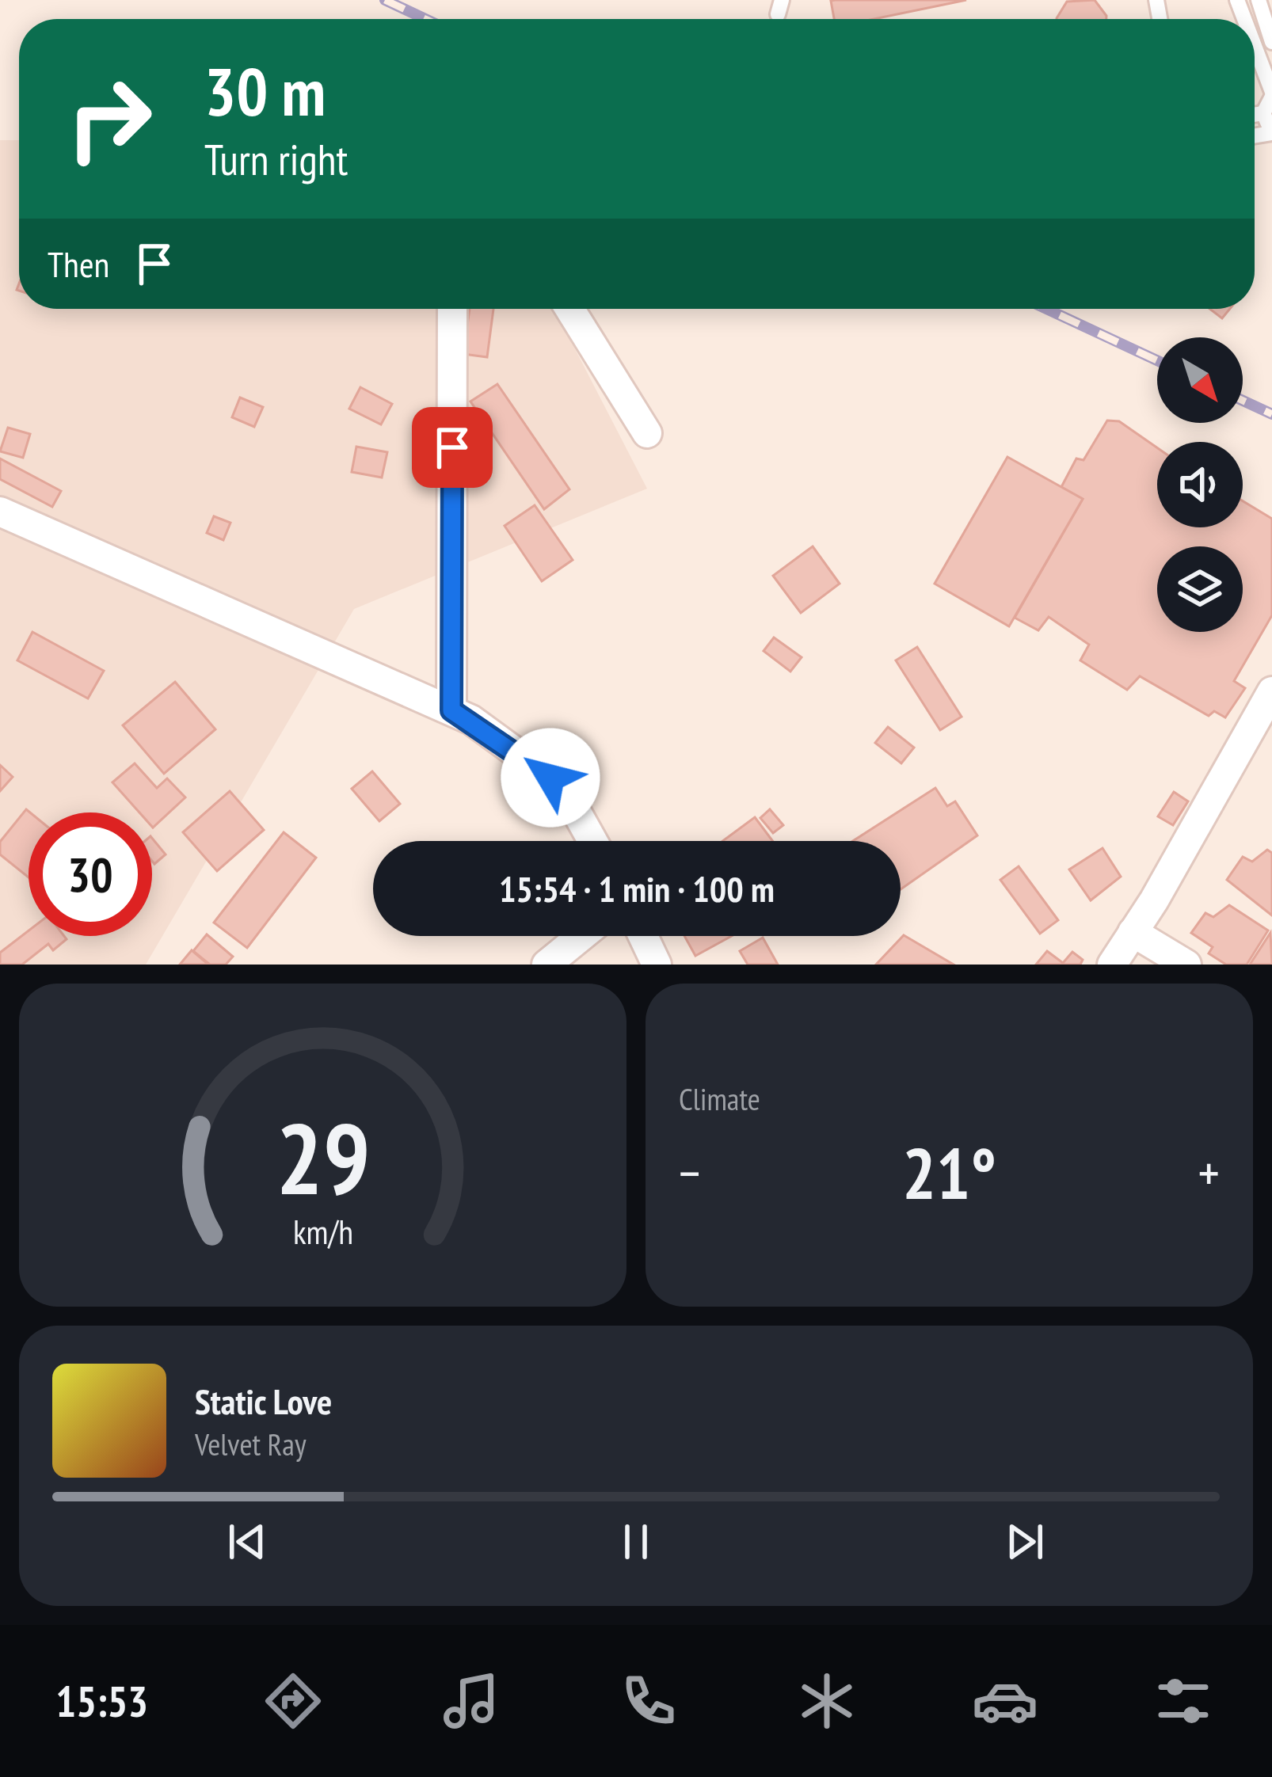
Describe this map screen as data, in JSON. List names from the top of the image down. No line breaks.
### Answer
{"north":"bottom right","page":{"turn":["30 m","Turn right"],"then":"Then","limit":"30","trip":"15:54 · 1 min · 100 m","tile":"Climate","heat":["−","21°","+"],"song":["Static Love","Velvet Ray"],"tabs":"15:53","gauge":["29","km/h"]}}
